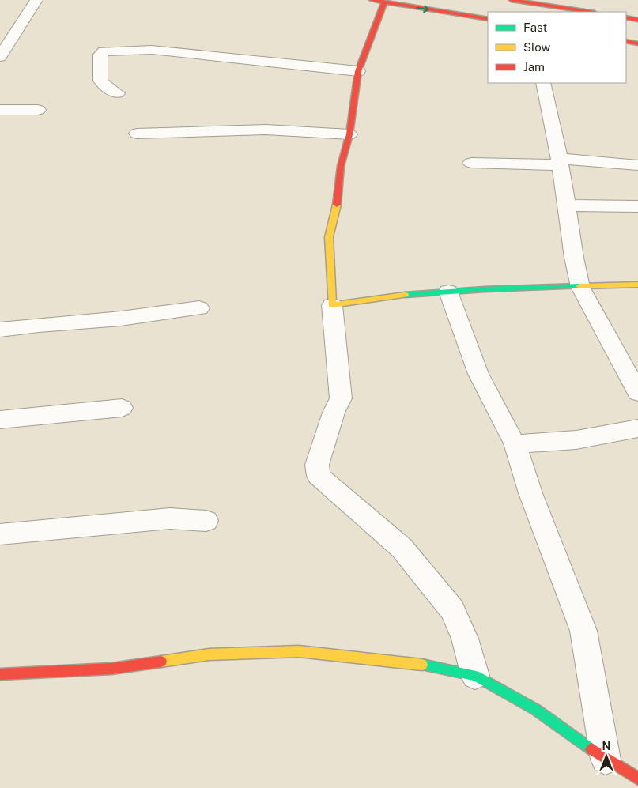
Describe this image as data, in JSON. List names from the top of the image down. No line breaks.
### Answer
{"legend":["Fast","Slow","Jam"],"north":"top"}
